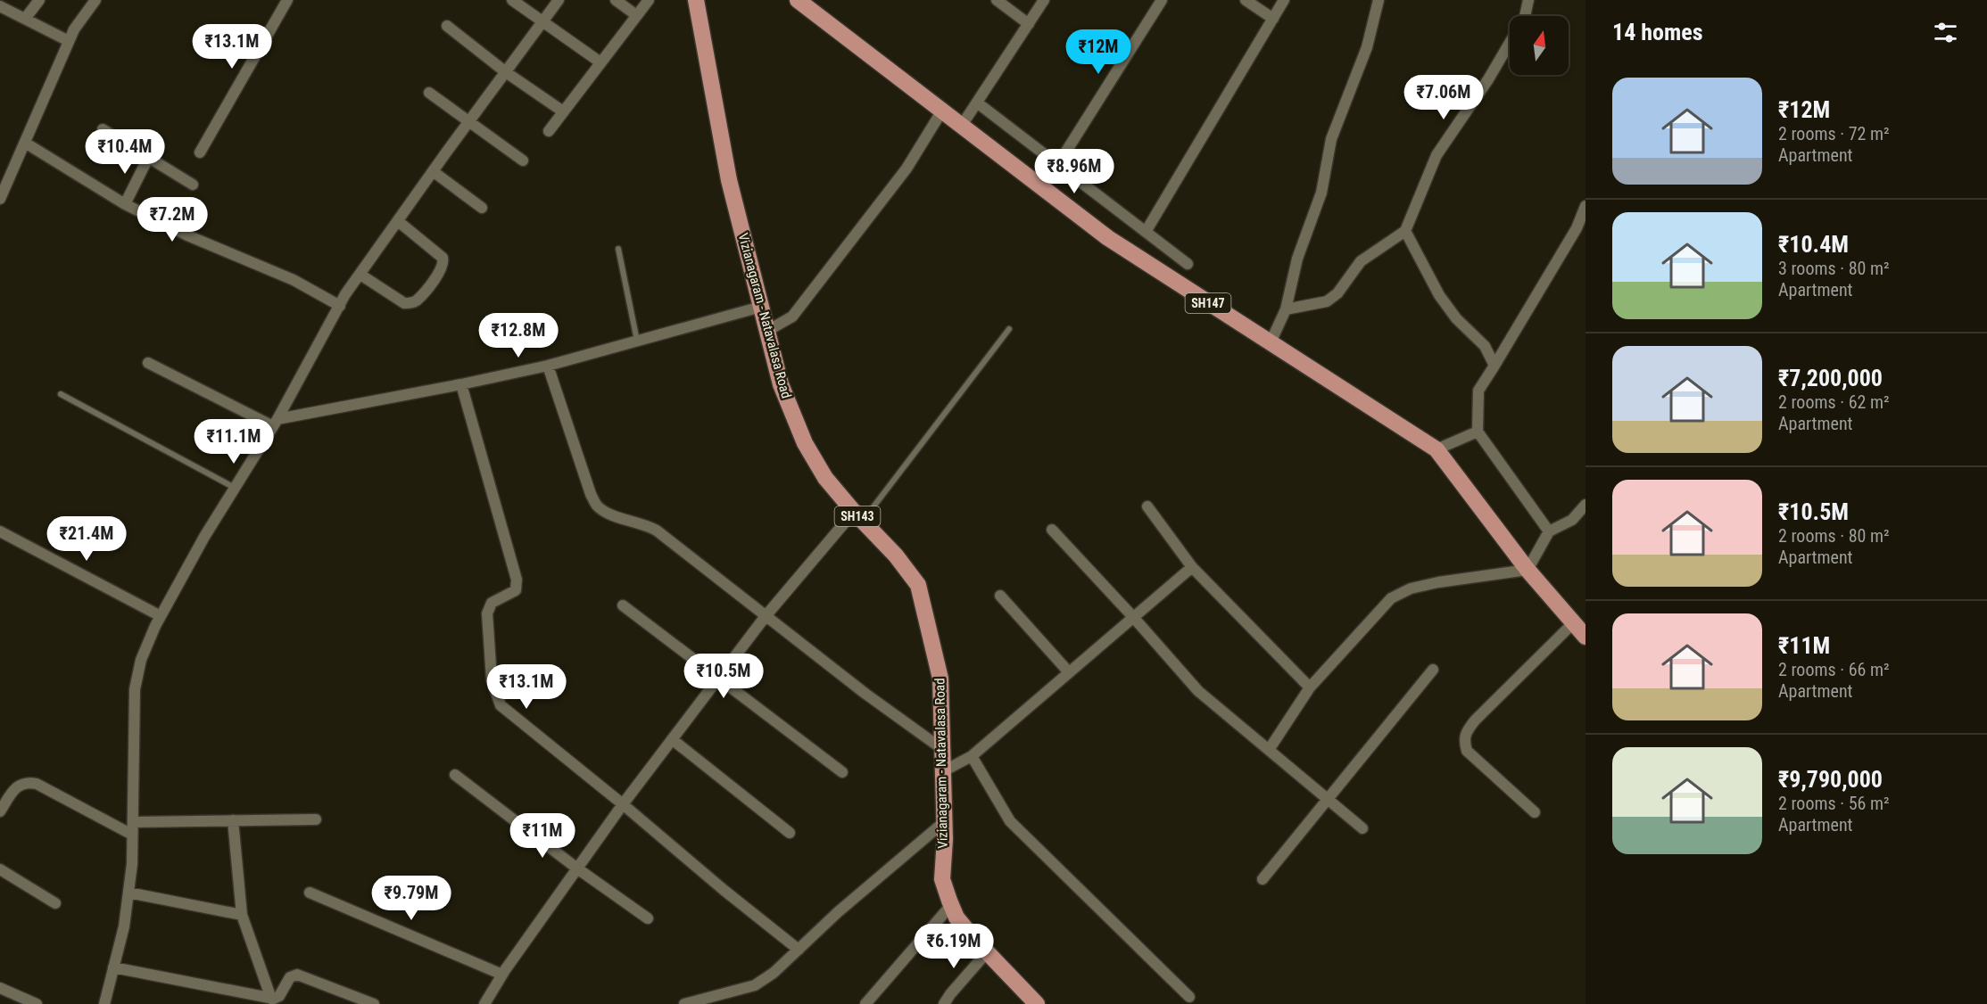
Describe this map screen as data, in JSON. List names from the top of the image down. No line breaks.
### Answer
{"streets":{"main road":["SH147","Vizianagaram - Natavalasa Road","SH143"]},"north":"top","page":{"heading":"14 homes","price":["₹13.1M","₹12M","₹7.06M","₹10.4M","₹8.96M","₹7.2M","₹12.8M","₹11.1M","₹21.4M","₹10.5M","₹13.1M","₹11M","₹9.79M","₹6.19M"],"list":[{"name":"₹12M","note":"2 rooms · 72 m² · Apartment"},{"name":"₹10.4M","note":"3 rooms · 80 m² · Apartment"},{"name":"₹7,200,000","note":"2 rooms · 62 m² · Apartment"},{"name":"₹10.5M","note":"2 rooms · 80 m² · Apartment"},{"name":"₹11M","note":"2 rooms · 66 m² · Apartment"},{"name":"₹9,790,000","note":"2 rooms · 56 m² · Apartment"}]}}
